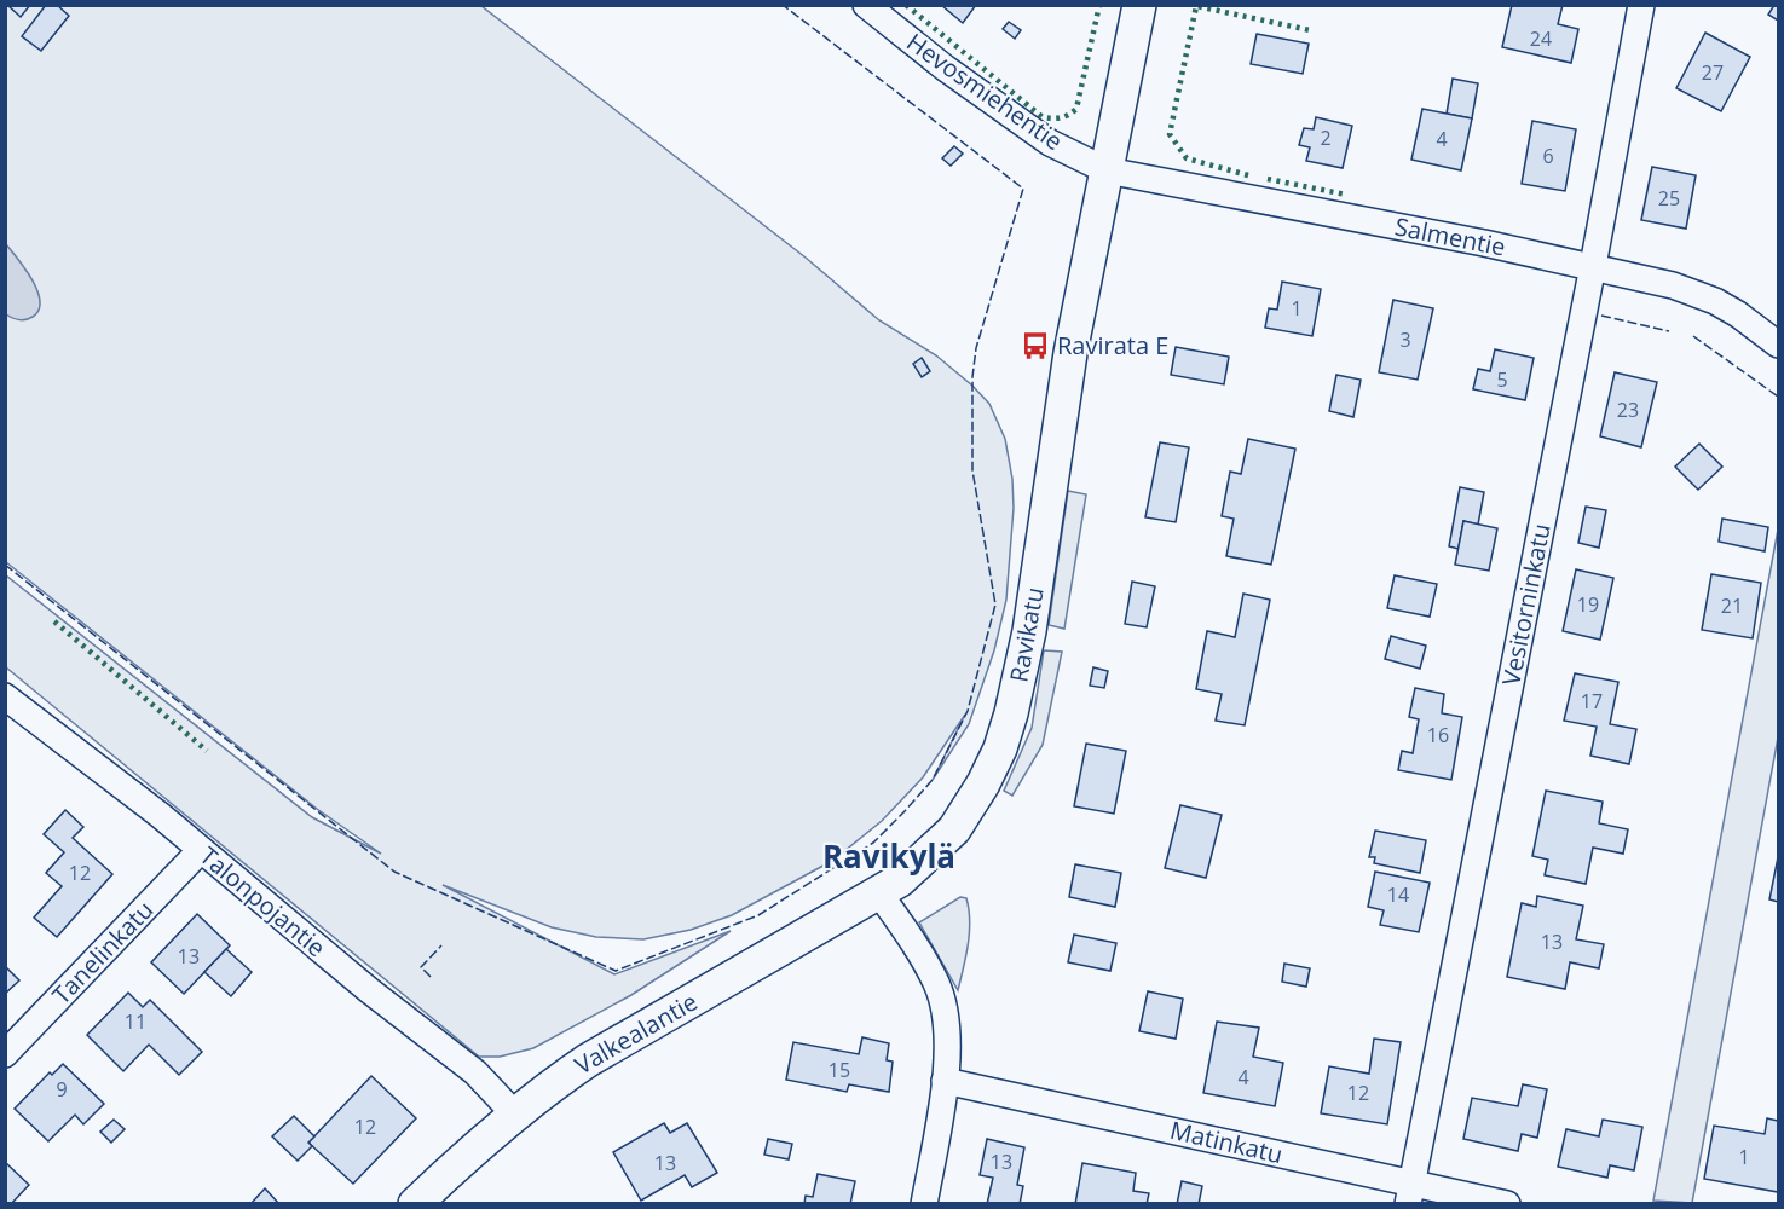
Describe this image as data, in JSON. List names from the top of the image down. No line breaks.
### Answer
{"streets":{"street":["Hevosmiehentie","Salmentie","Vesitorninkatu","Ravikatu","Talonpojantie","Tanelinkatu","Valkealantie","Matinkatu"]},"crossings":[["Hevosmiehentie","Salmentie"],["Hevosmiehentie","Ravikatu"],["Salmentie","Vesitorninkatu"],["Salmentie","Ravikatu"],["Vesitorninkatu","Matinkatu"],["Ravikatu","Valkealantie"],["Talonpojantie","Tanelinkatu"],["Talonpojantie","Valkealantie"]],"districts":["Ravikylä"],"places":{"bus stop":["Ravirata E"]},"house_numbers":["24","27","2","4","6","25","1","3","5","23","19","21","17","16","12","14","13","13","11","15","4","9","12","12","1","13","13"]}
